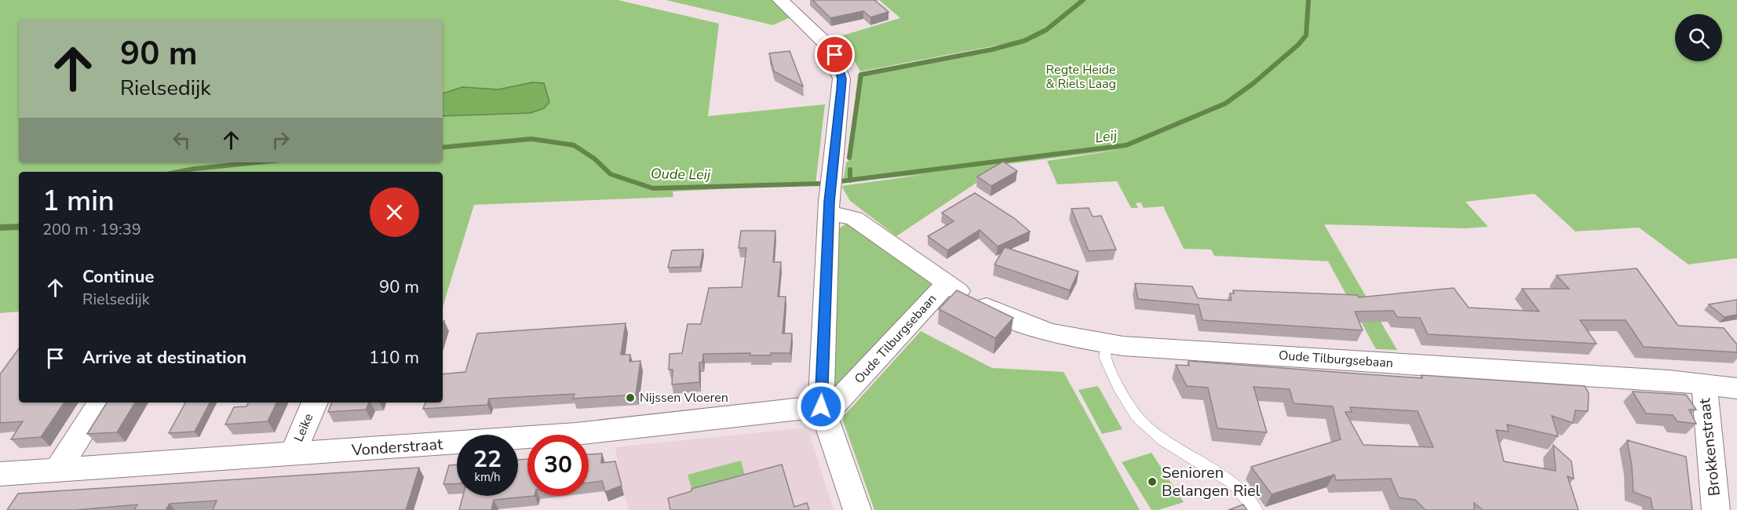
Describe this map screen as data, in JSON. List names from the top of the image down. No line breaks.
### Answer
{"streets":{"street":["Oude Tilburgsebaan","Leike","Vonderstraat","Brokkenstraat"]},"crossings":[["Oude Tilburgsebaan","Vonderstraat"],["Oude Tilburgsebaan","Brokkenstraat"],["Leike","Vonderstraat"]],"water":["Leij","Oude Leij"],"parks":["Regte Heide & Riels Laag"],"places":["Nijssen Vloeren","Senioren Belangen Riel"],"page":{"turn":["90 m","Rielsedijk"],"heading":["1 min","200 m · 19:39"],"list":[{"name":"Continue","note":"Rielsedijk","value":"90 m"},{"name":"Arrive at destination","value":"110 m"}],"speed":"22 km/h","limit":"30"}}
